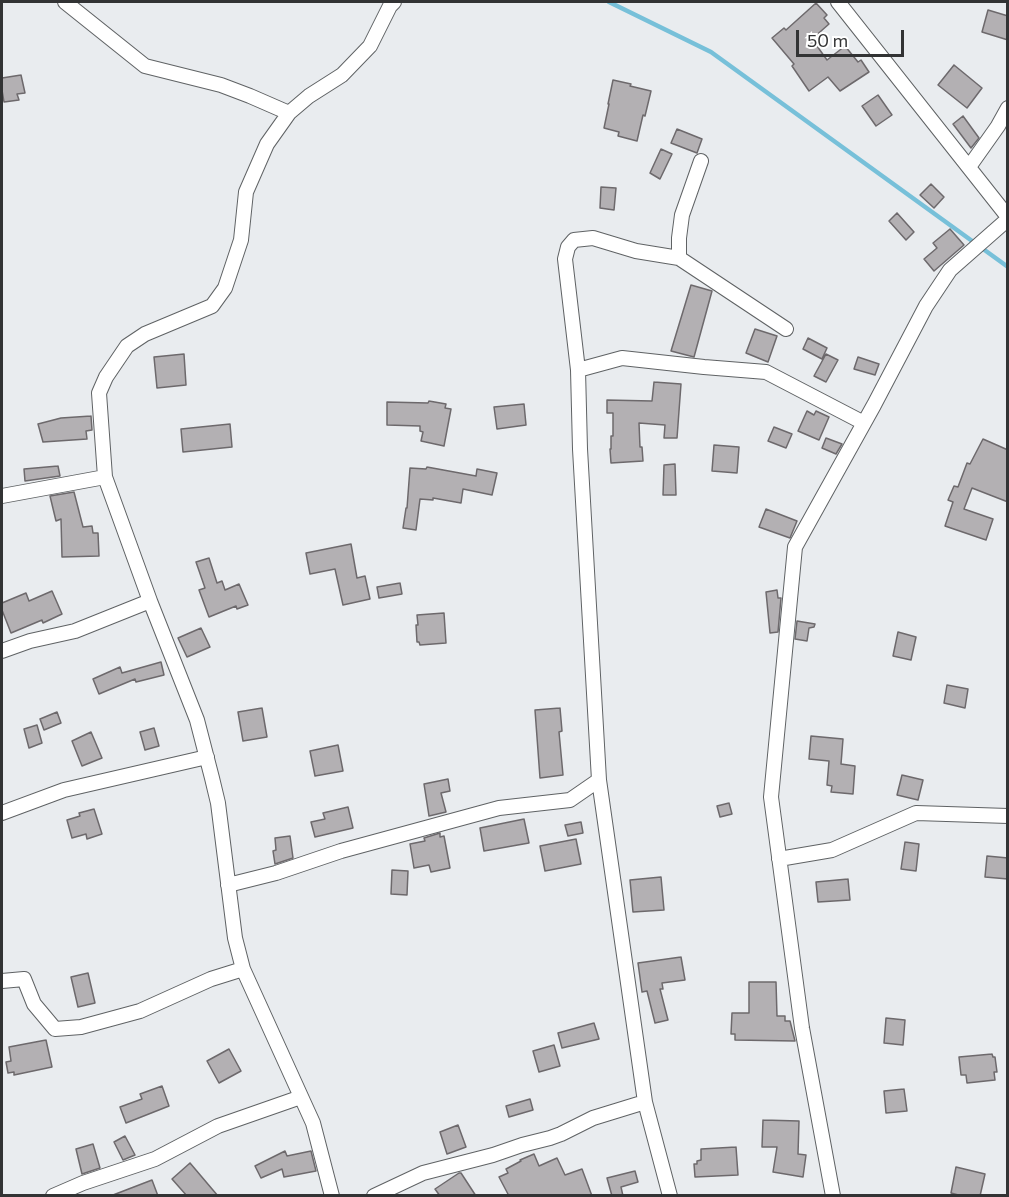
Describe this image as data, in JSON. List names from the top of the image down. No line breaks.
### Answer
{"scale_bar":"50 m"}
